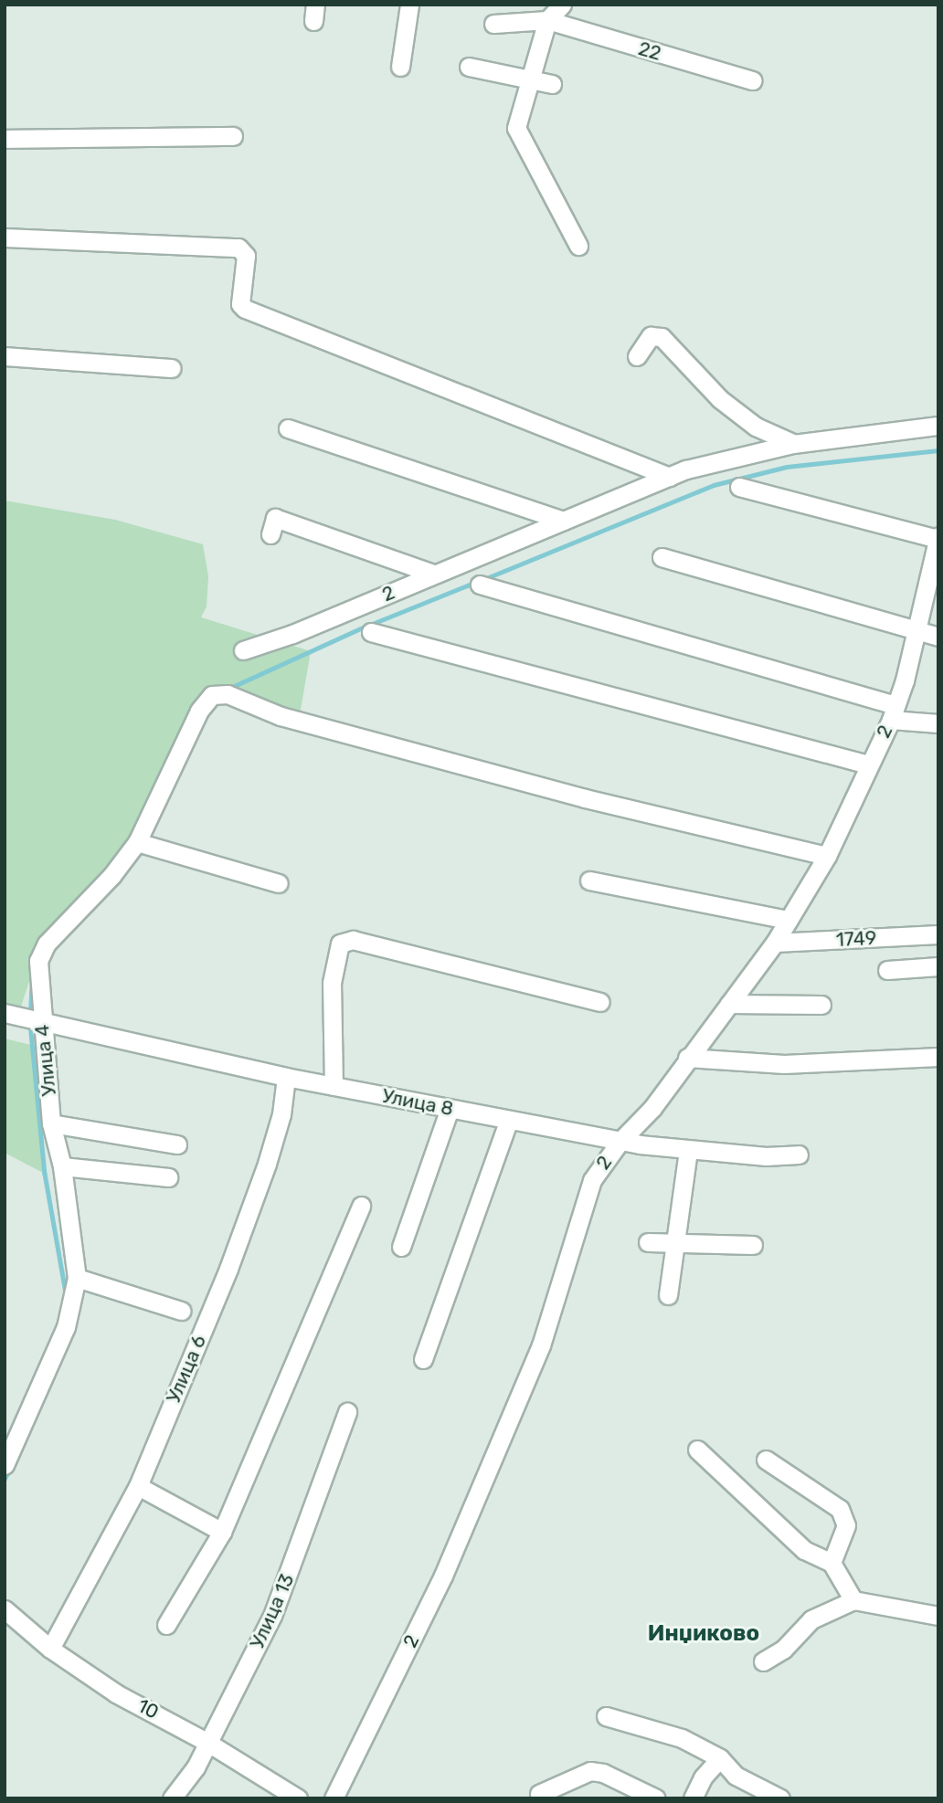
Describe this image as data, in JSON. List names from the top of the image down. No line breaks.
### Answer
{"streets":{"street":["22","2","1749","Улица 4","Улица 8","Улица 6","Улица 13","10"]},"crossings":[["2","1749"],["2","Улица 4"],["2","Улица 8"],["Улица 4","Улица 8"],["Улица 8","Улица 6"],["Улица 6","10"],["Улица 13","10"]],"districts":["Инџиково"]}
